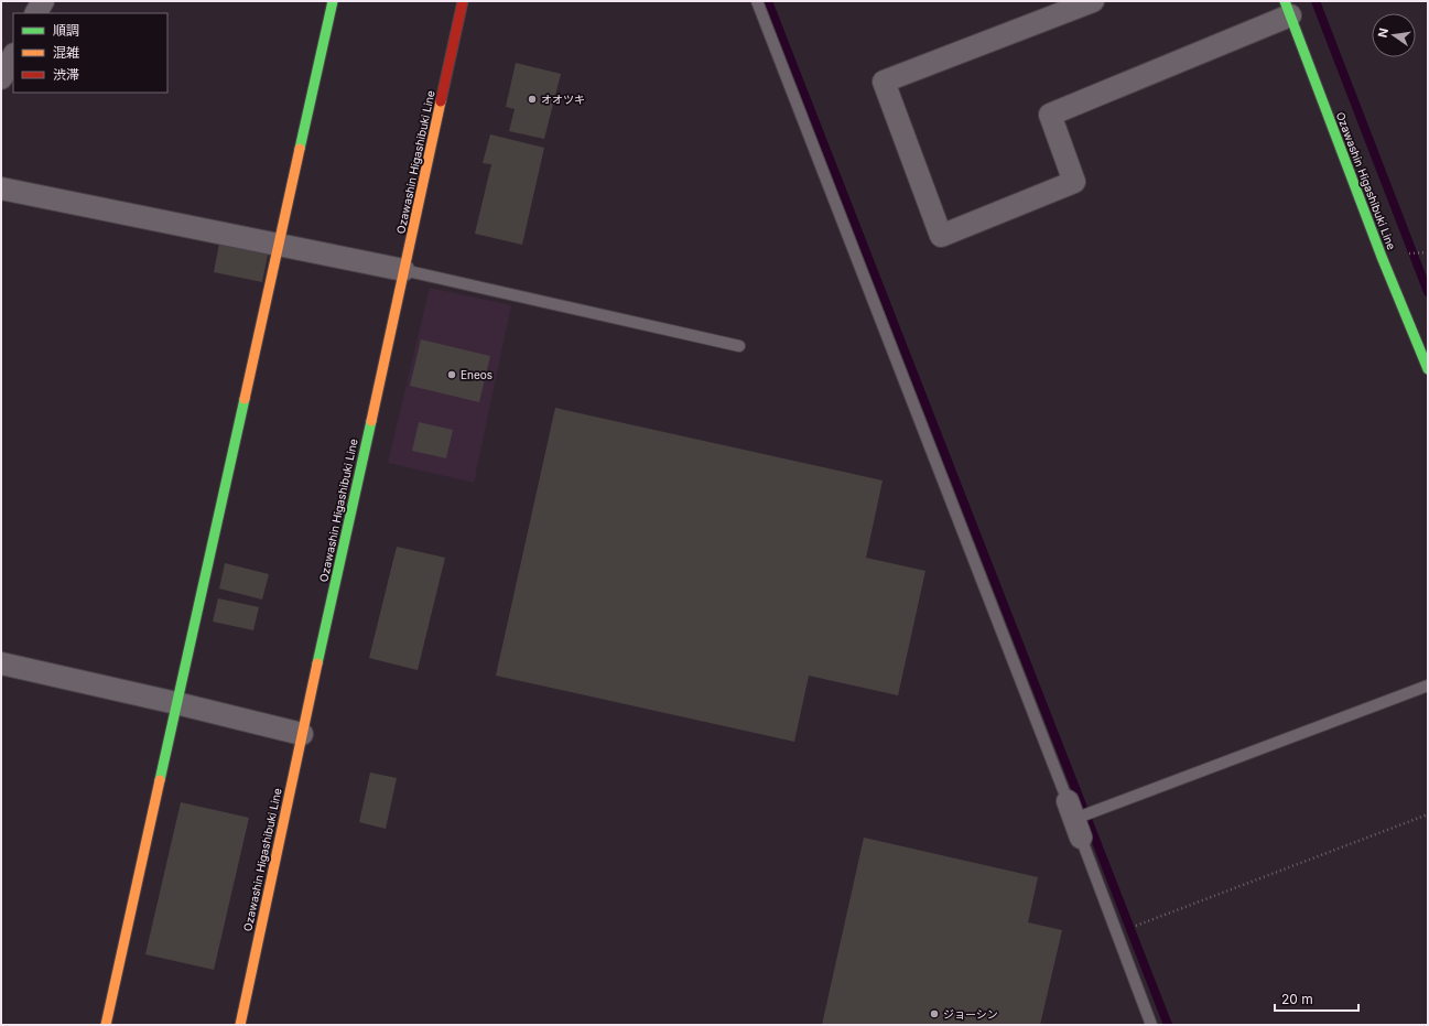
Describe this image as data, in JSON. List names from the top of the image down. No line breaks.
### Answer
{"streets":{"main road":["Ozawashin Higashibuki Line"]},"places":["オオツキ","Eneos","ジョーシン"],"legend":["順調","混雑","渋滞"],"scale_bar":"20 m","north":"left"}
